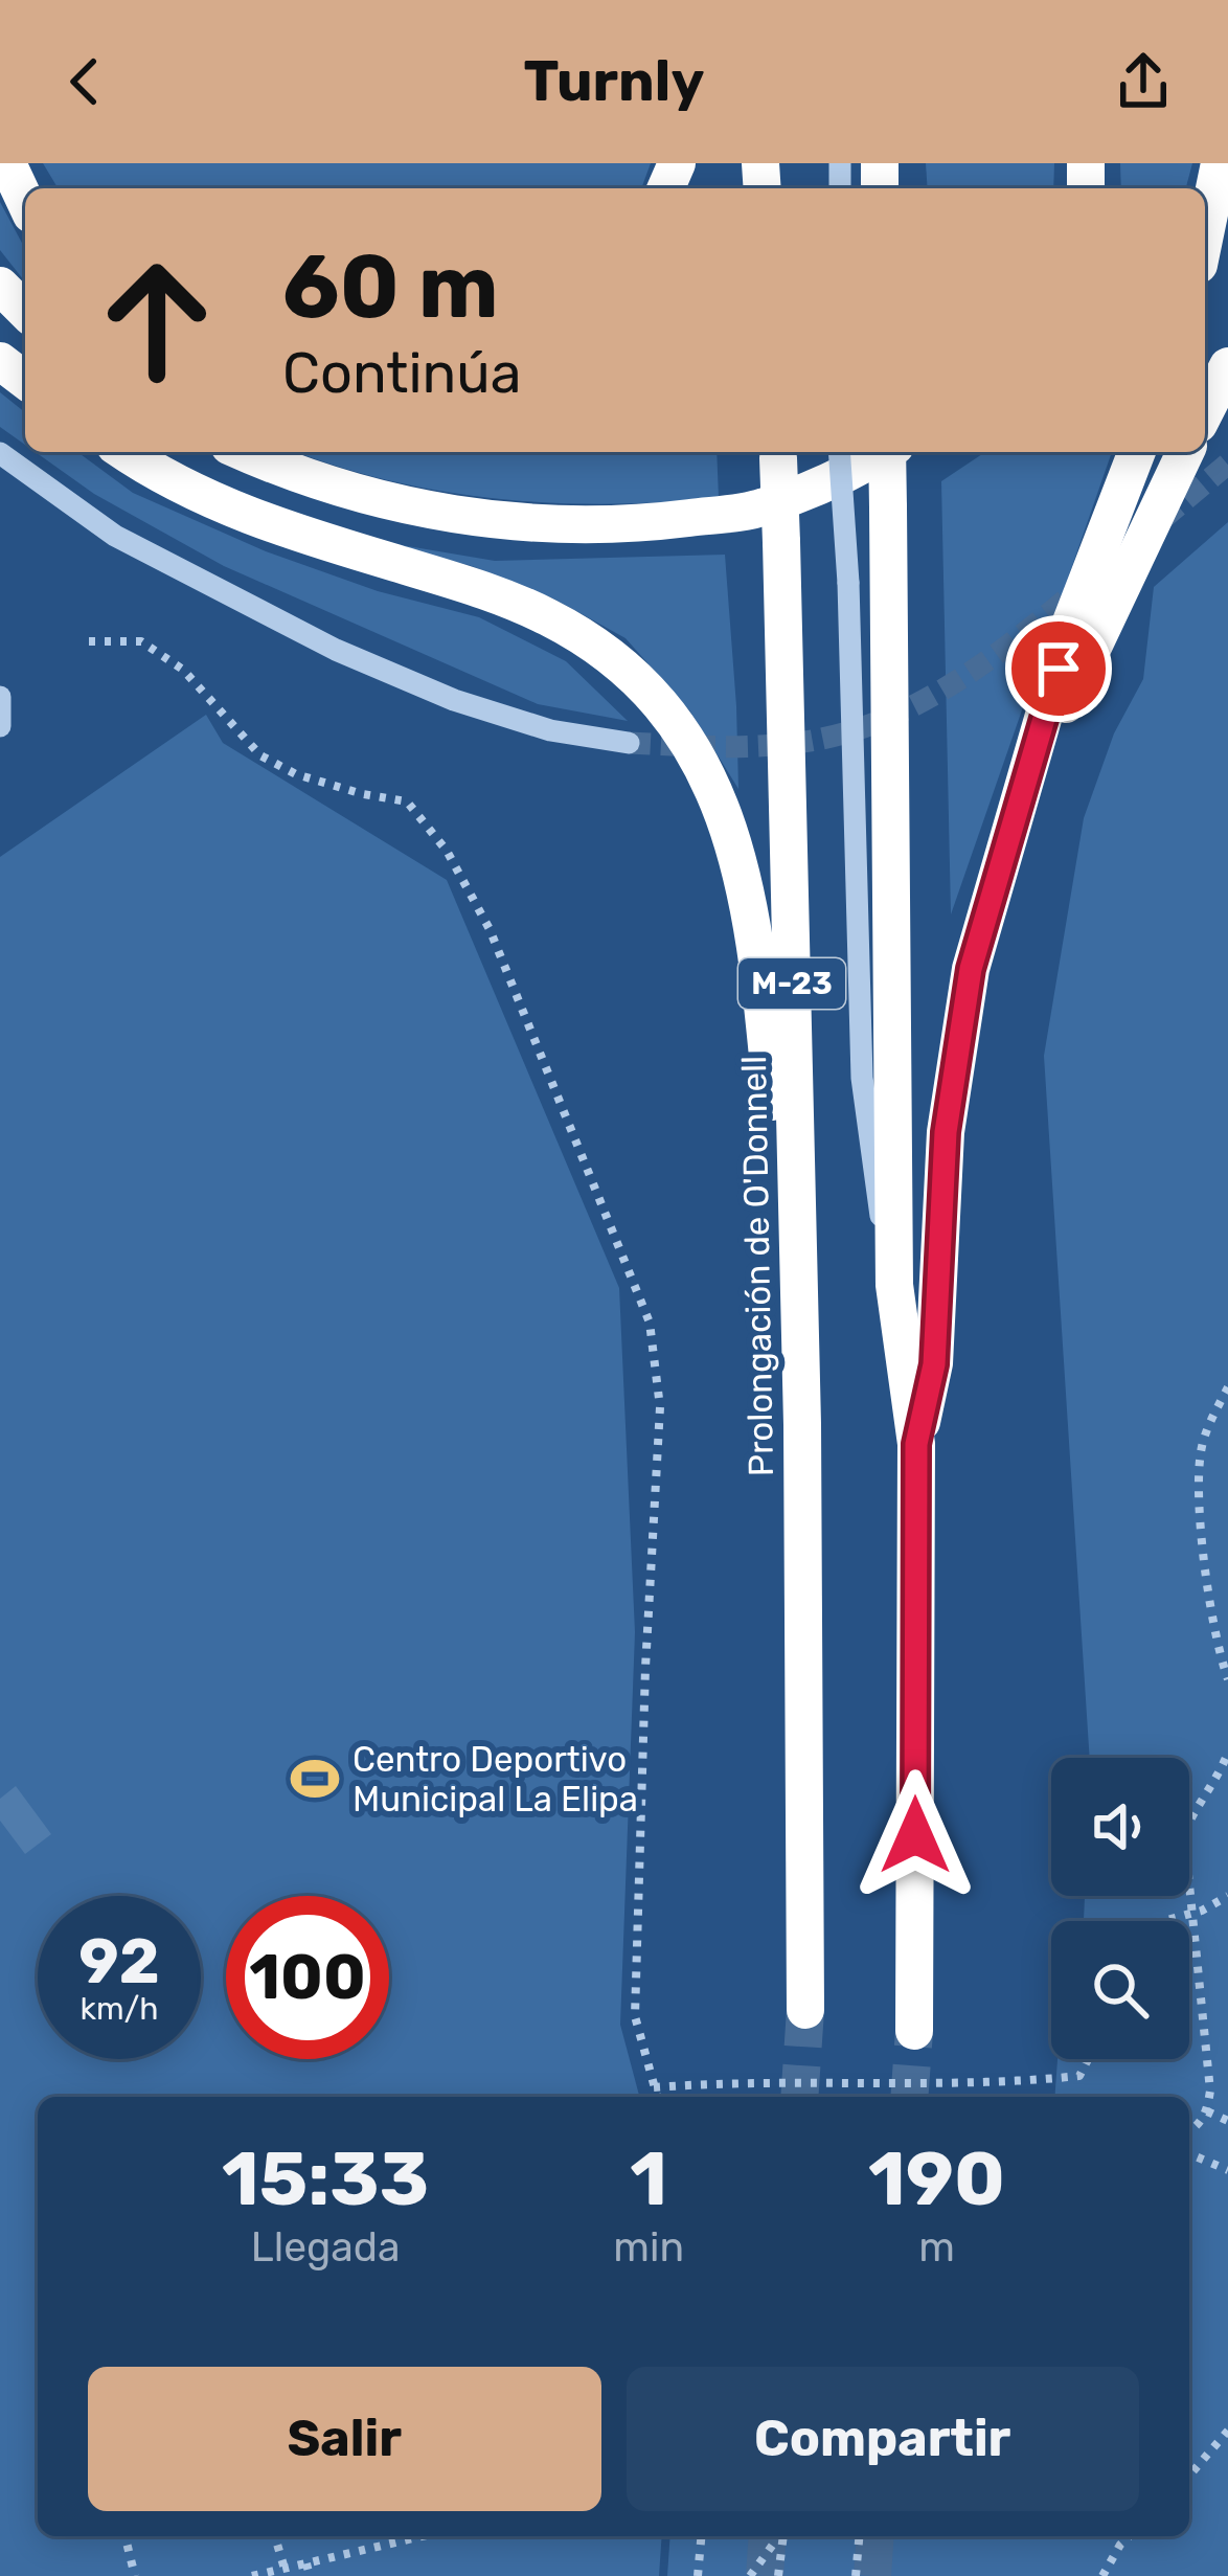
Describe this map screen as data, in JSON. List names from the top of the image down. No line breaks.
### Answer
{"streets":{"highway":["M-23","Prolongación de O'Donnell"]},"places":{"sports":["Centro Deportivo Municipal La Elipa"]},"page":{"header":"Turnly","turn":["60 m","Continúa"],"speed":"92 km/h","limit":"100","eta":["15:33","Llegada","1","min","190","m"],"buttons":["Salir","Compartir"]}}
